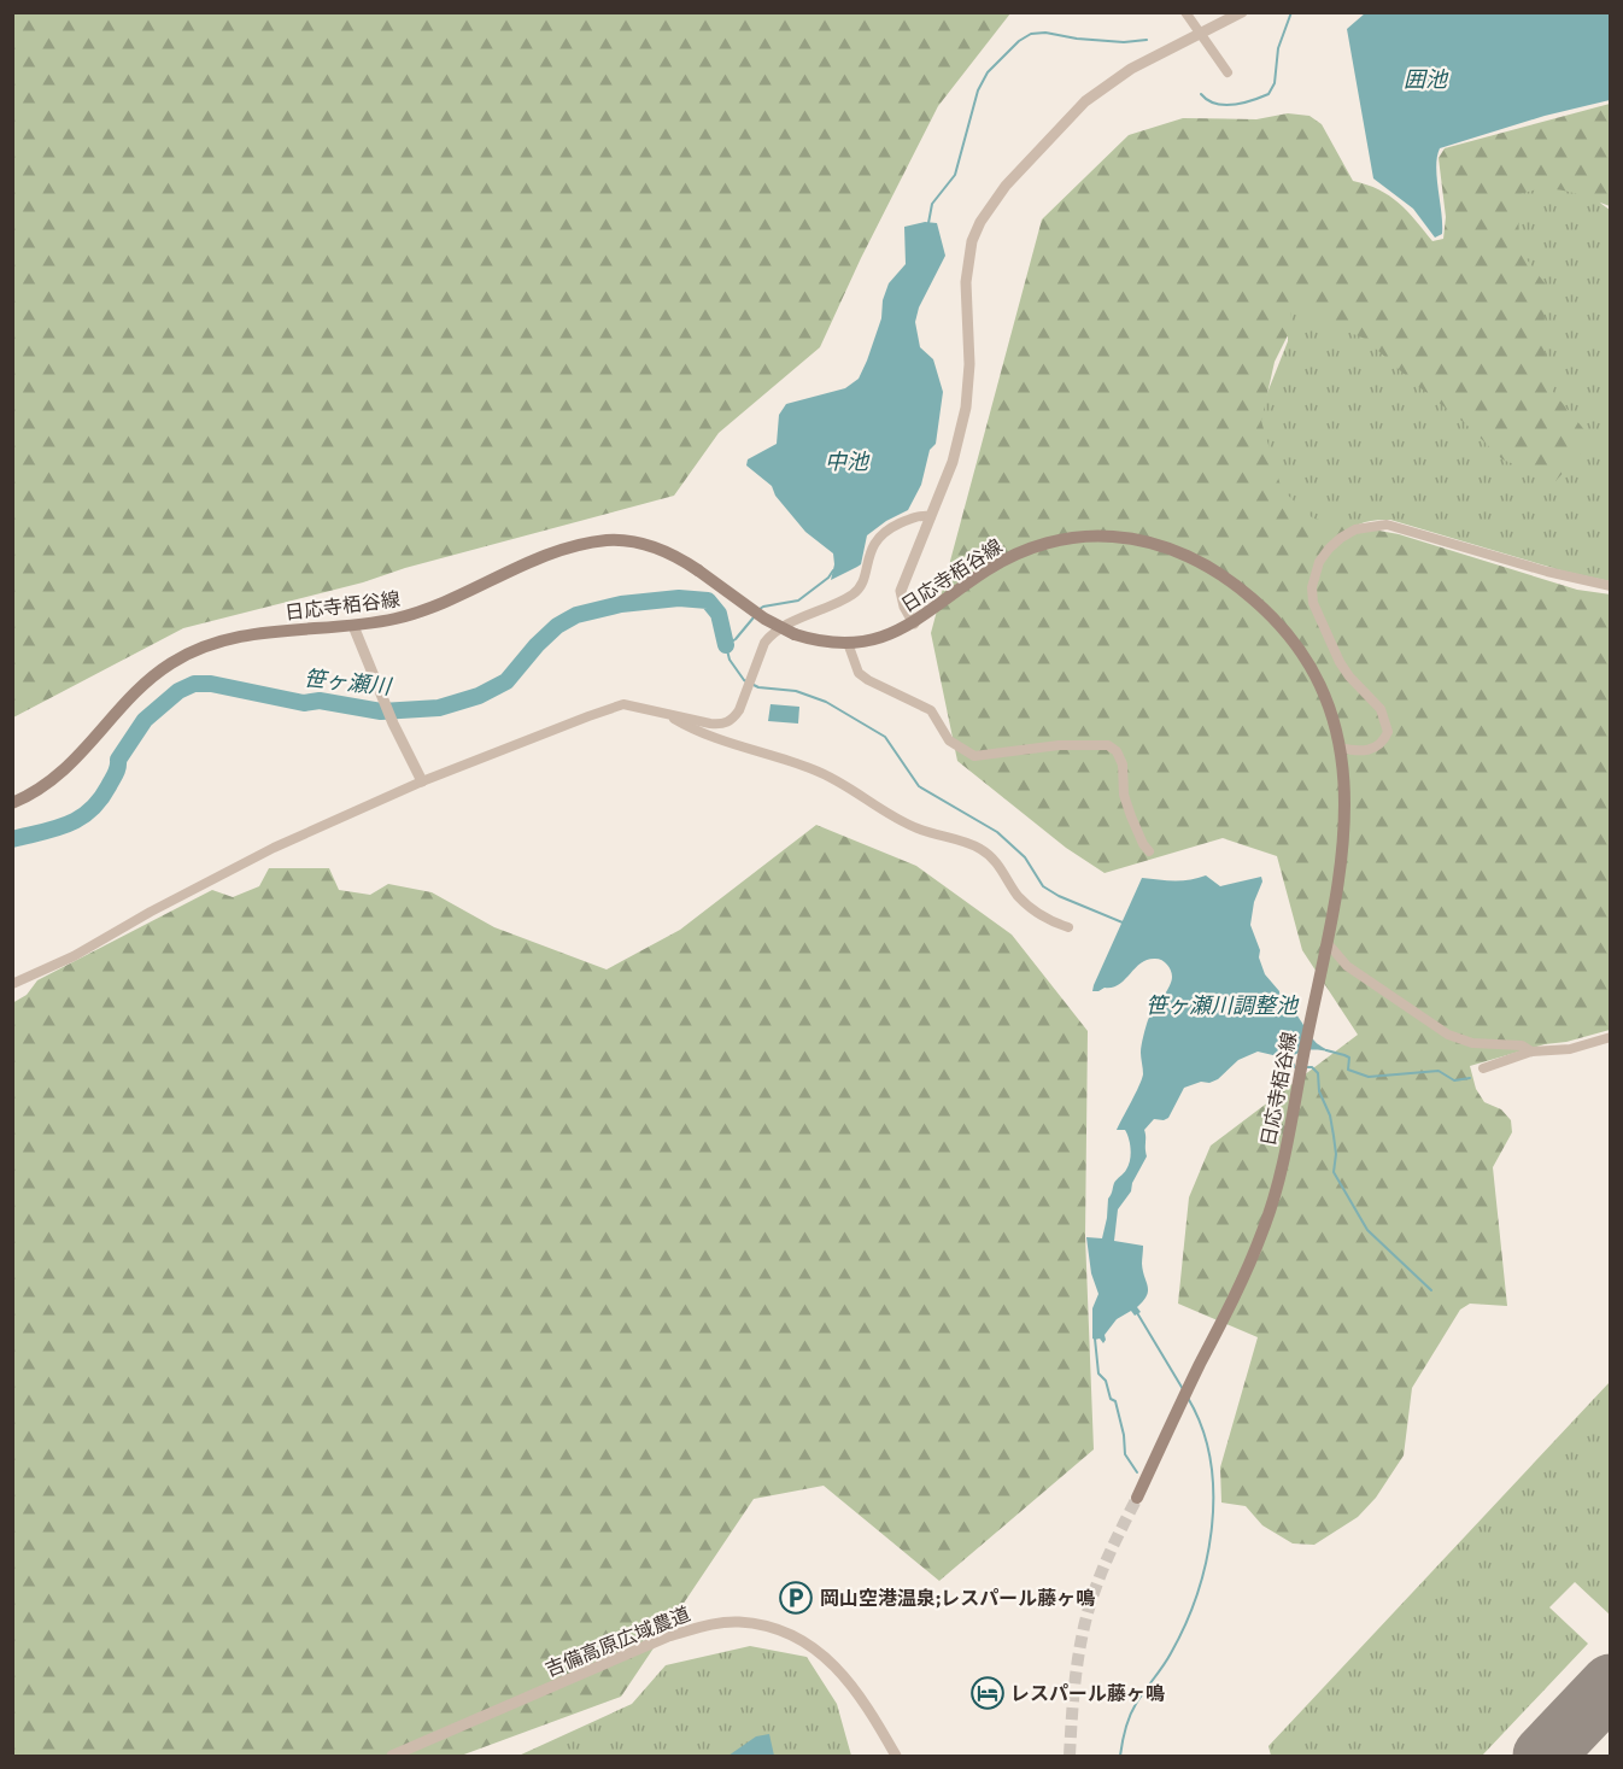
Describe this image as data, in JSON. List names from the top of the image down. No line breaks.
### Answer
{"streets":{"main road":["日応寺栢谷線"],"street":["吉備高原広域農道"]},"water":["囲池","中池","笹ヶ瀬川","笹ヶ瀬川調整池"],"places":{"parking":["岡山空港温泉;レスパール藤ヶ鳴"],"hotel":["レスパール藤ヶ鳴"]}}
